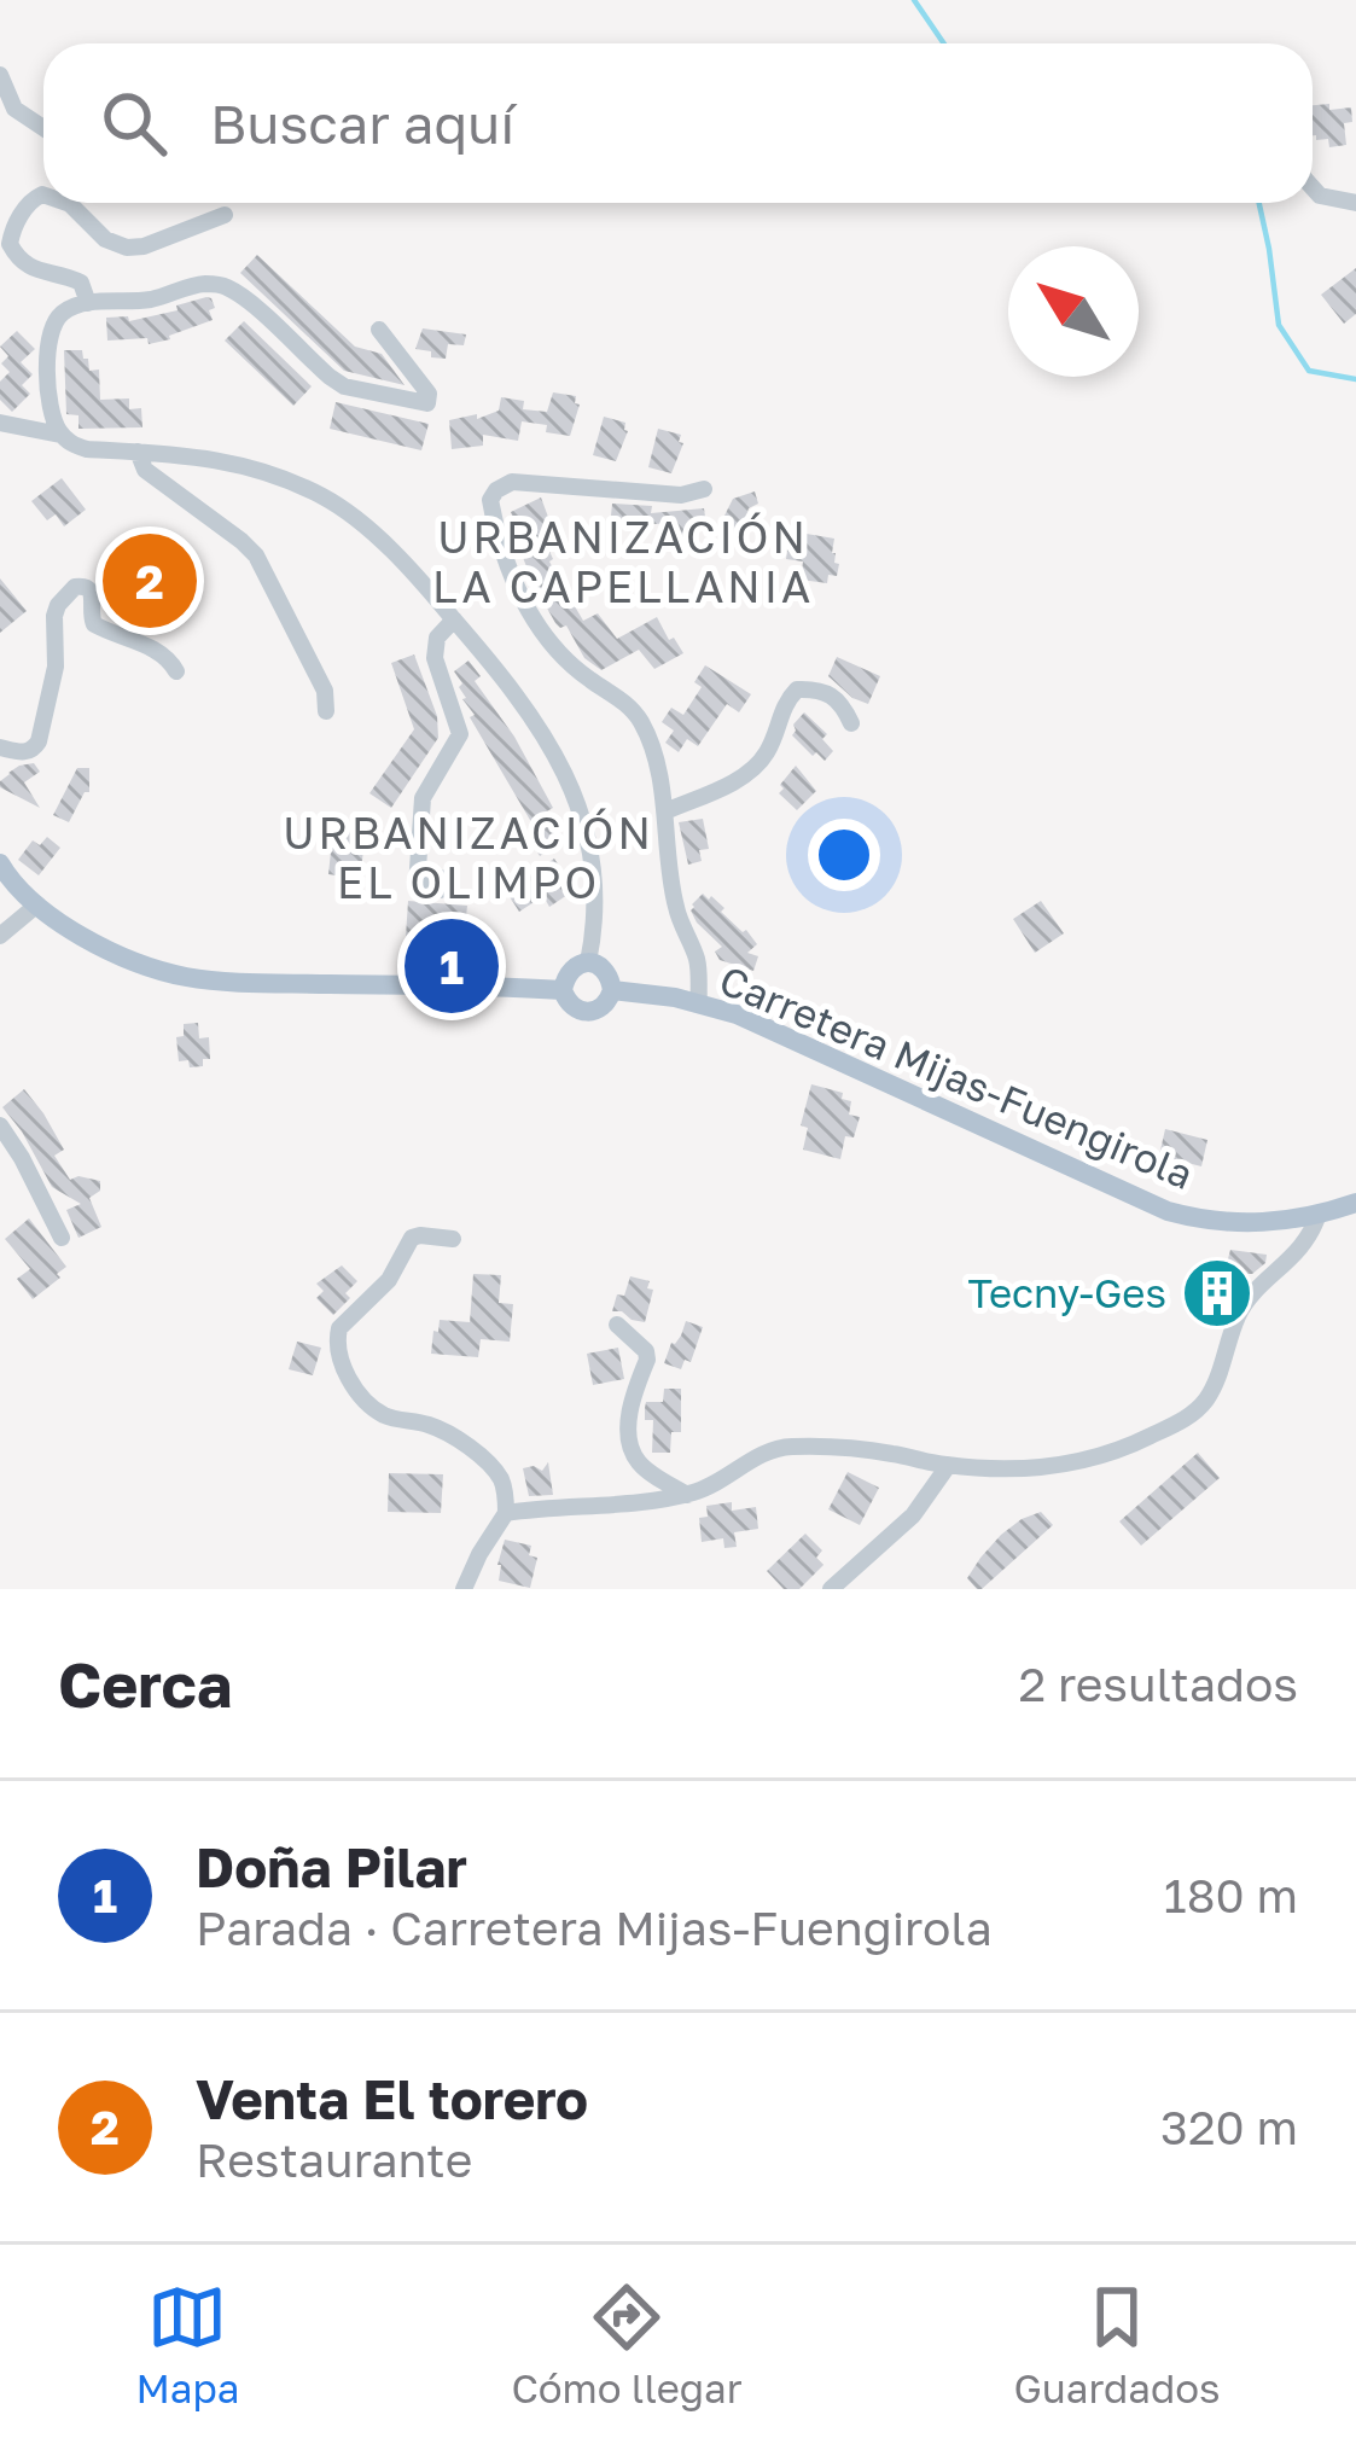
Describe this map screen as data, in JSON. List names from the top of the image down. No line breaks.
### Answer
{"streets":{"main road":["Carretera Mijas-Fuengirola"]},"districts":["URBANIZACIÓN LA CAPELLANIA","URBANIZACIÓN EL OLIMPO"],"places":{"building":["Tecny-Ges"]},"north":"top left","page":{"search":"Buscar aquí","pins":["2","1"],"heading":["Cerca","2 resultados"],"list":[{"mark":"1","name":"Doña Pilar","note":"Parada · Carretera Mijas-Fuengirola","value":"180 m"},{"mark":"2","name":"Venta El torero","note":"Restaurante","value":"320 m"}],"nav":["Mapa","Cómo llegar","Guardados"]}}
